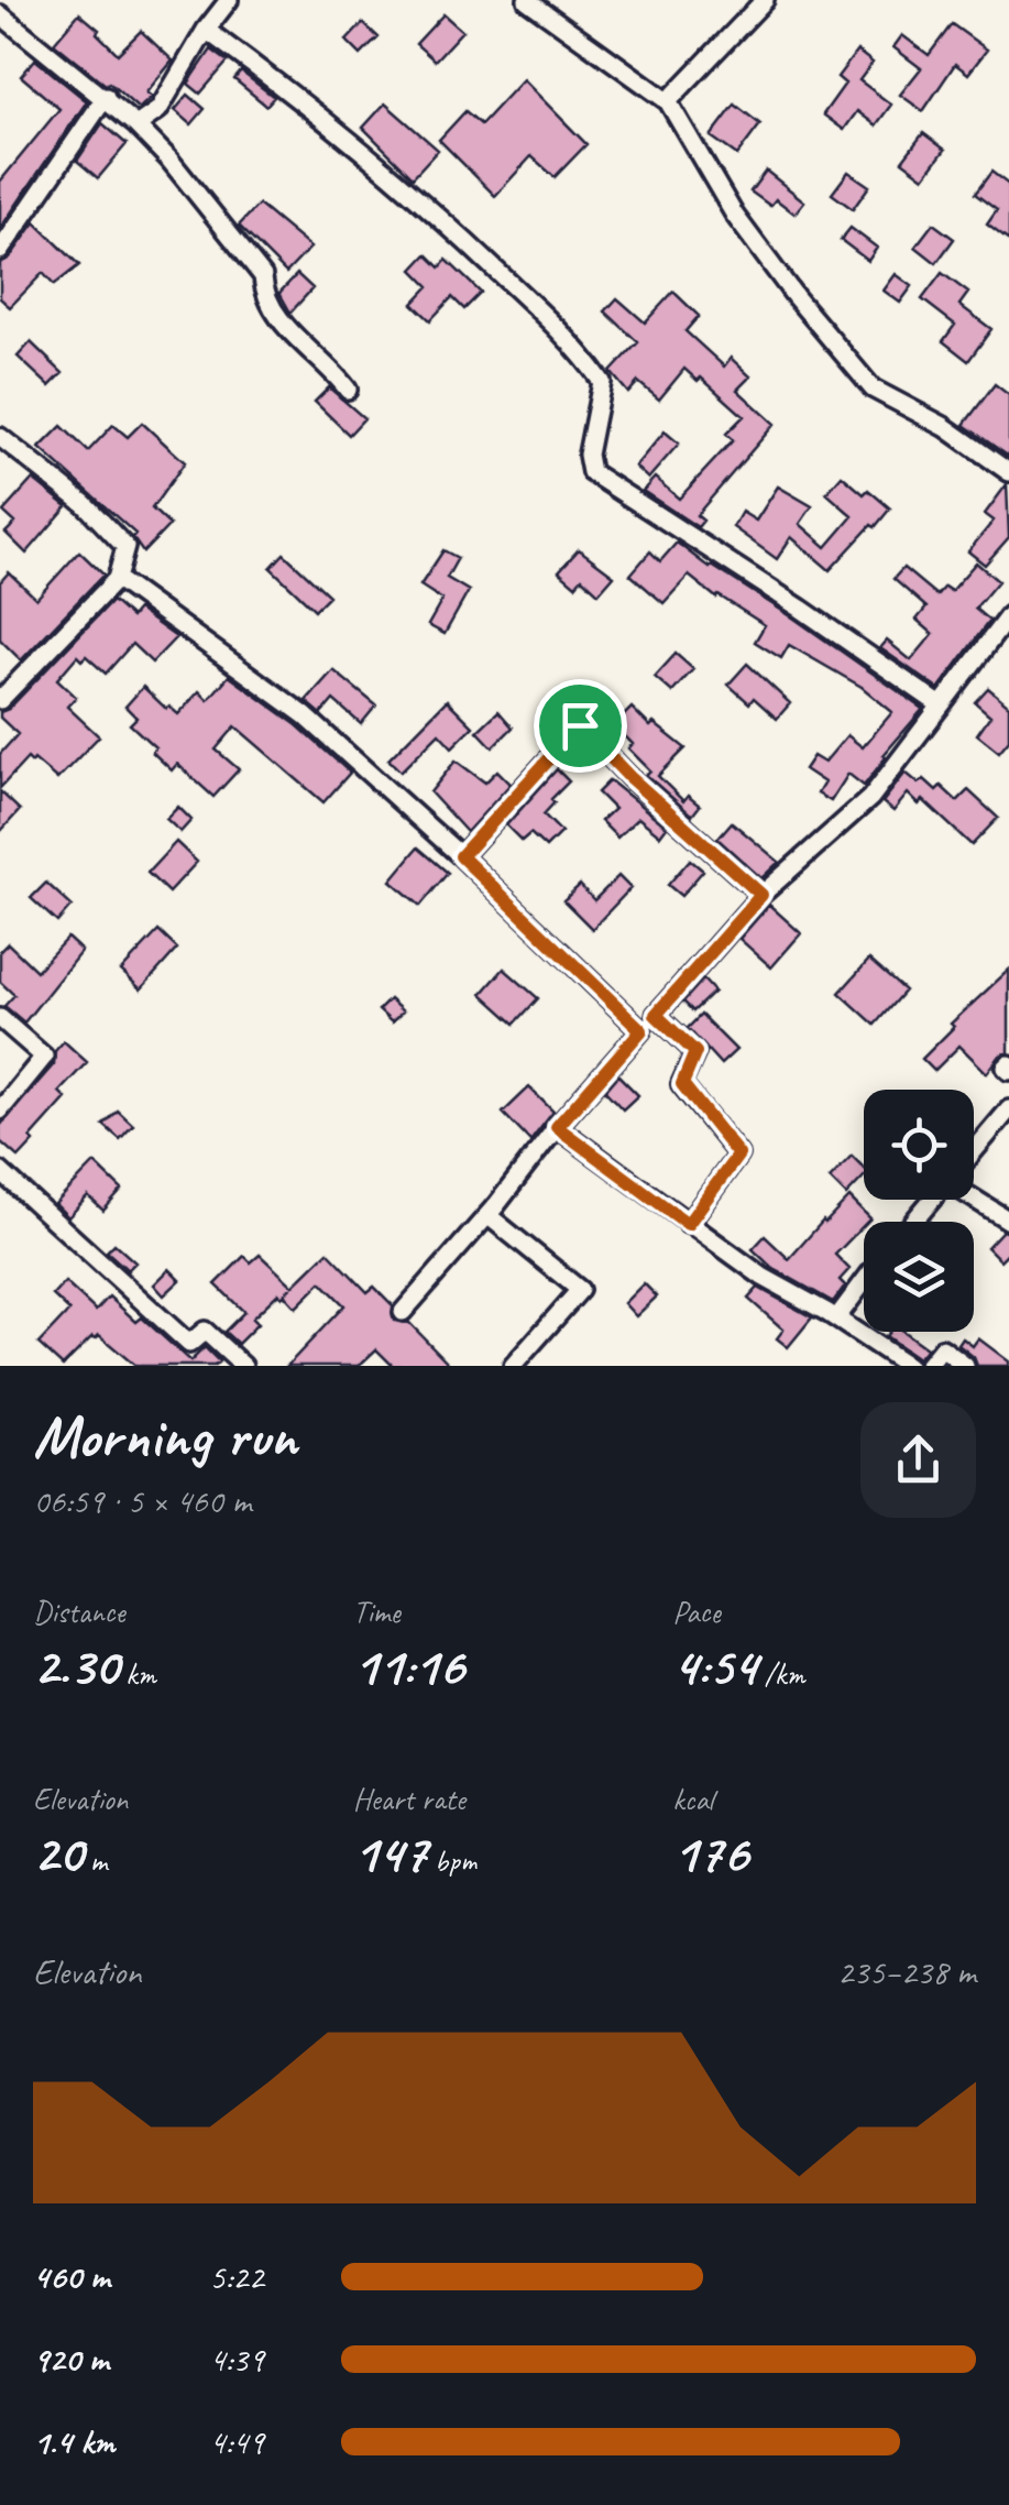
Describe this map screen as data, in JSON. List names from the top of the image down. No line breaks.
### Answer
{"page":{"heading":["Morning run","06:59 · 5 × 460 m"],"stats":[["Distance","2.30 km"],["Time","11:16"],["Pace","4:54 /km"],["Elevation","20 m"],["Heart rate","147 bpm"],["kcal","176"]],"chart":["Elevation","235–238 m"],"list":[{"name":"460 m","note":"5:22"},{"name":"920 m","note":"4:39"},{"name":"1.4 km","note":"4:49"}]}}
